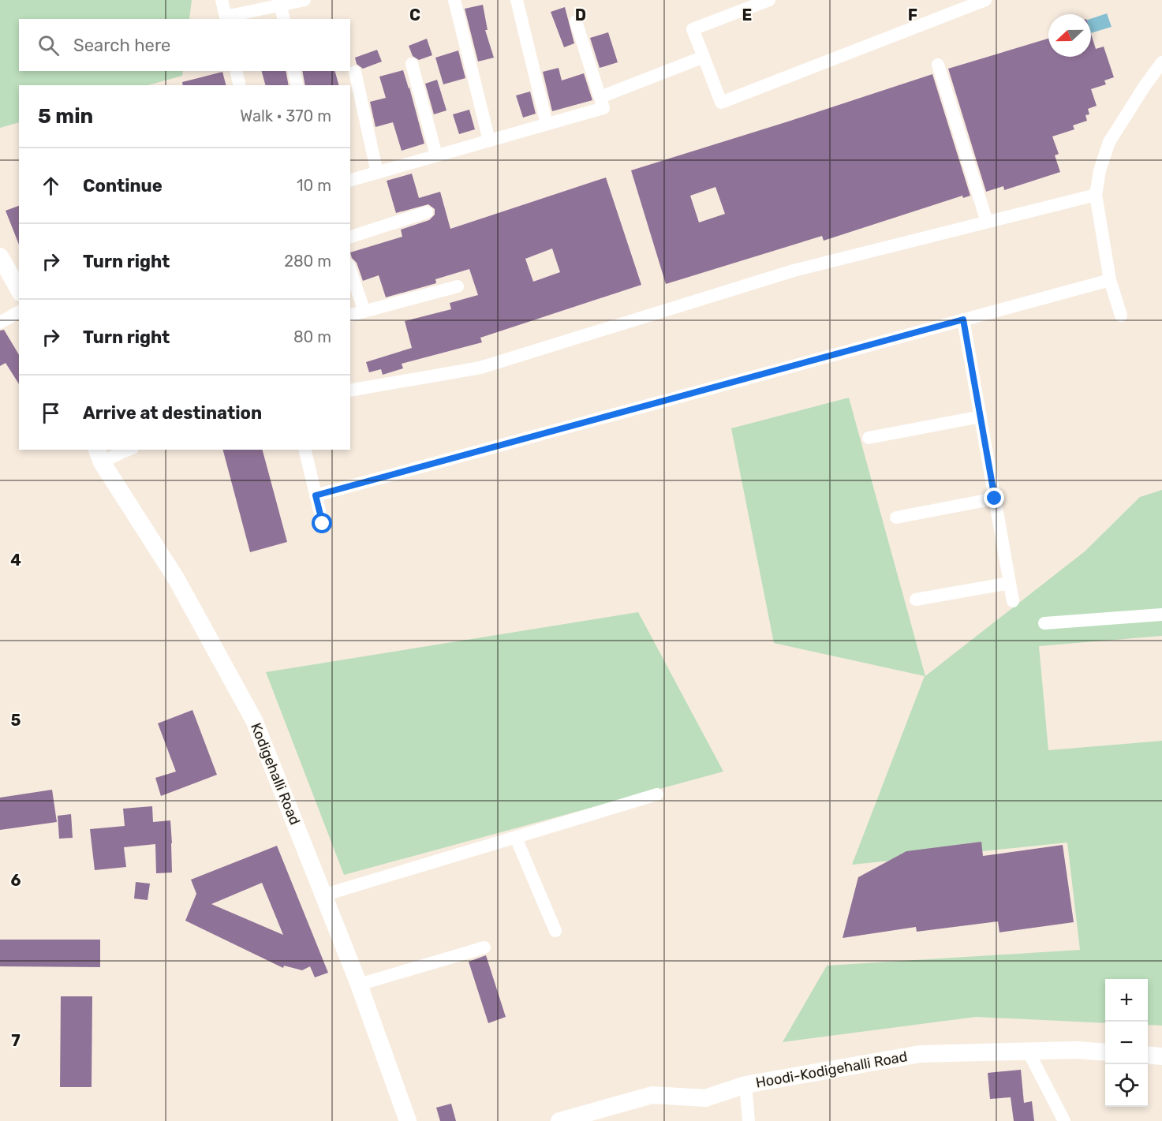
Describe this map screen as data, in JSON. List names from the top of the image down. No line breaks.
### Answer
{"streets":{"street":["Kodigehalli Road","Hoodi-Kodigehalli Road"]},"north":"left","page":{"search":"Search here","heading":["5 min","Walk · 370 m"],"list":[["Continue","10 m"],["Turn right","280 m"],["Turn right","80 m"],"Arrive at destination"],"map_buttons":["+","−"]},"grid":{"columns":["C","D","E","F"],"rows":["4","5","6","7"]}}
